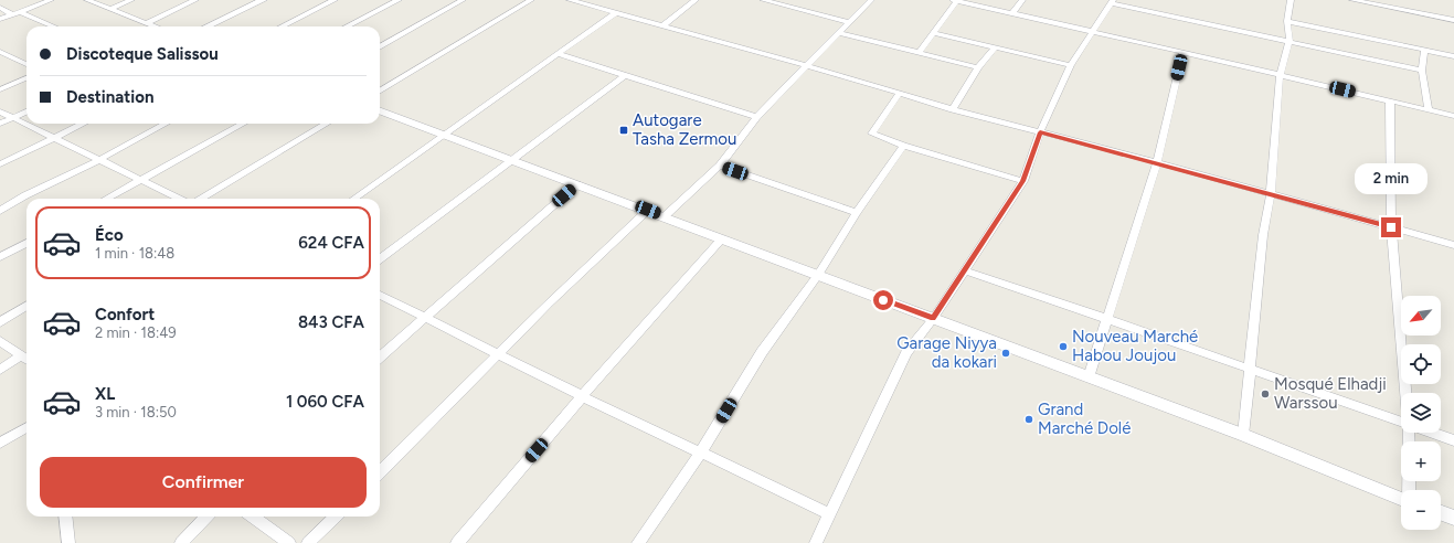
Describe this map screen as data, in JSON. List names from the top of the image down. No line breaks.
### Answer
{"places":{"transit":["Autogare Tasha Zermou"],"other":["Nouveau Marché Habou Joujou","Garage Niyya da kokari","Mosqué Elhadji Warssou","Grand Marché Dolé"]},"north":"bottom left","page":{"banner":["Discoteque Salissou","Destination"],"bubble":"2 min","list":[{"name":"Éco","note":"1 min · 18:48","value":"624 CFA"},{"name":"Confort","note":"2 min · 18:49","value":"843 CFA"},{"name":"XL","note":"3 min · 18:50","value":"1 060 CFA"}],"map_buttons":["+","−"],"buttons":"Confirmer"}}
